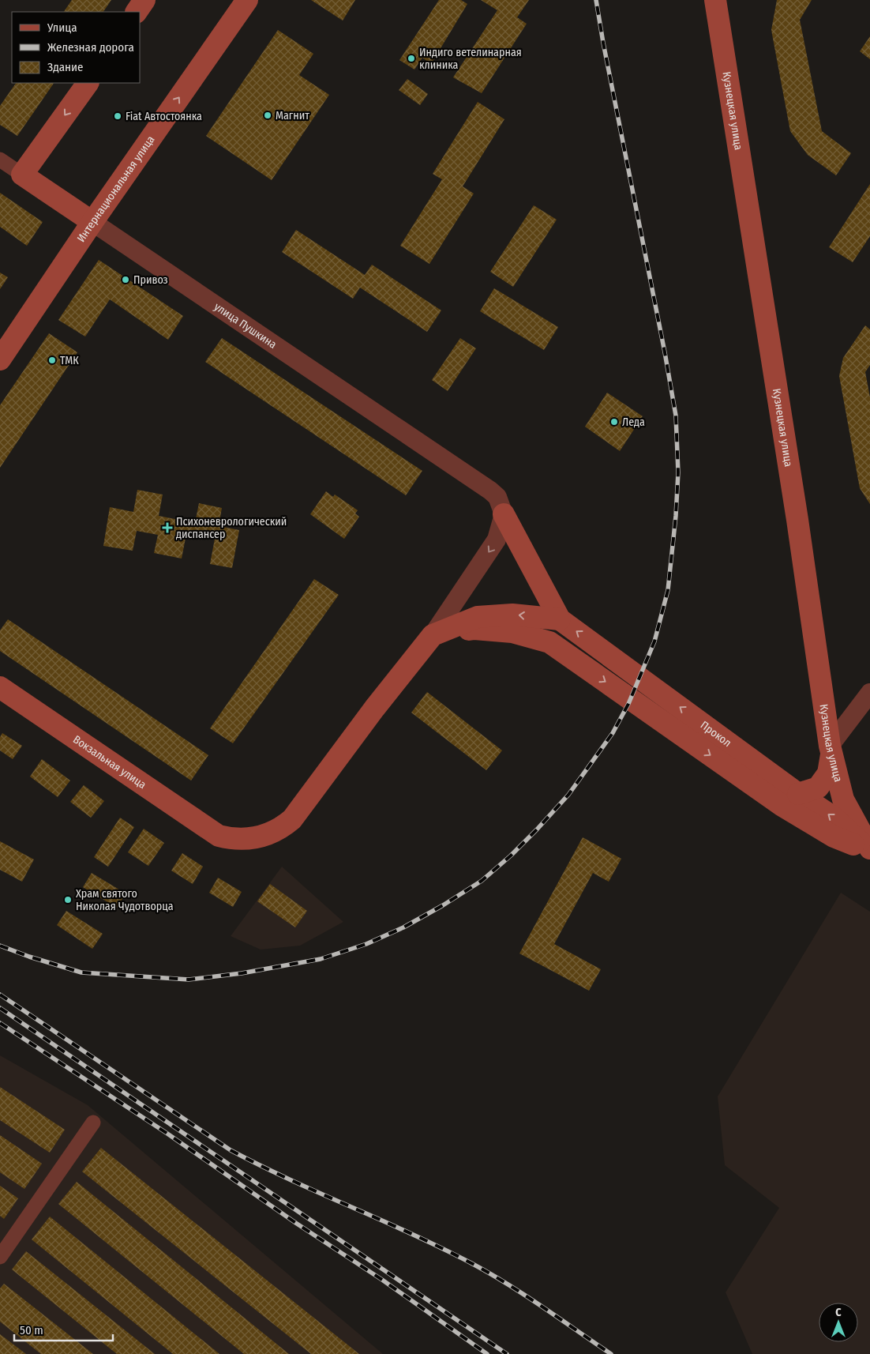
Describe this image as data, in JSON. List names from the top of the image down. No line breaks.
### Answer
{"streets":{"main road":["Кузнецкая улица","Интернациональная улица","улица Пушкина","Прокол","Вокзальная улица"]},"crossings":[["Кузнецкая улица","Прокол"],["Интернациональная улица","улица Пушкина"]],"places":{"other":["Индиго ветелинарная клиника","Магнит","Fiat Автостоянка","Привоз","ТМК","Леда","Храм святого Николая Чудотворца"],"health":["Психоневрологический диспансер"]},"legend":["Улица","Железная дорога","Здание"],"scale_bar":"50 m","north":"top"}
